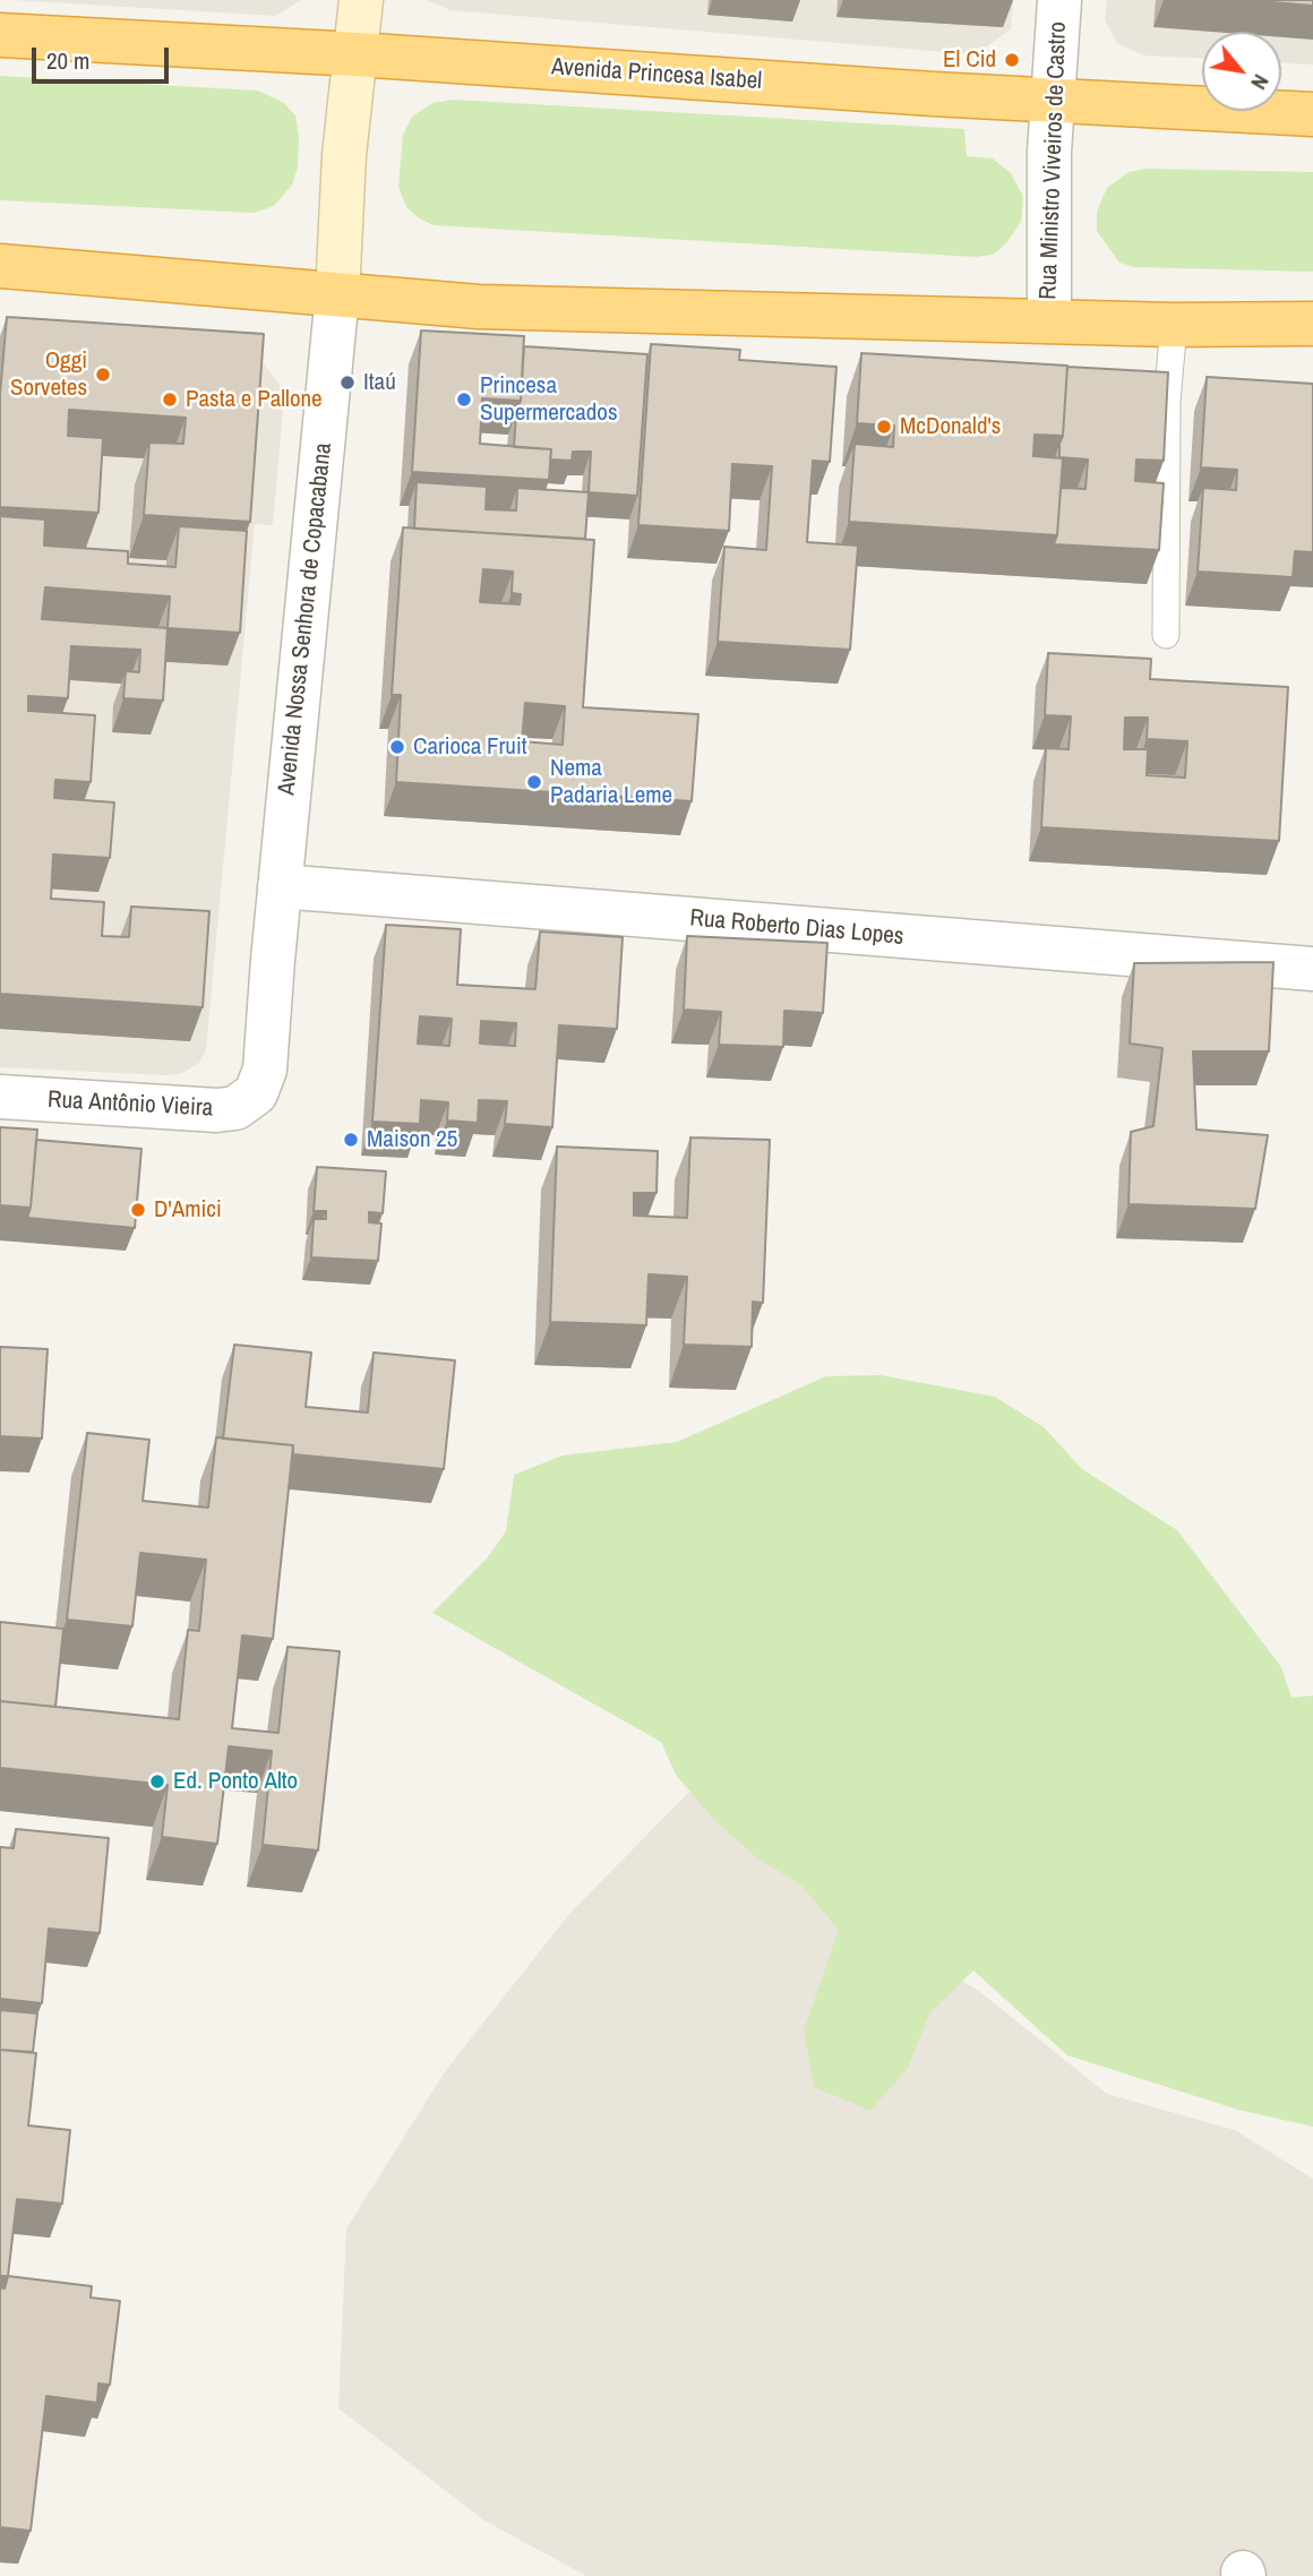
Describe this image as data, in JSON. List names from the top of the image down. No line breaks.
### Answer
{"streets":{"highway":["Avenida Princesa Isabel"],"main road":["Avenida Nossa Senhora de Copacabana"],"street":["Rua Ministro Viveiros de Castro","Rua Roberto Dias Lopes","Rua Antônio Vieira"]},"crossings":[["Avenida Princesa Isabel","Rua Ministro Viveiros de Castro"],["Avenida Princesa Isabel","Avenida Nossa Senhora de Copacabana"],["Avenida Nossa Senhora de Copacabana","Rua Roberto Dias Lopes"],["Avenida Nossa Senhora de Copacabana","Rua Antônio Vieira"]],"places":["El Cid","Oggi Sorvetes","Itaú","Pasta e Pallone","Princesa Supermercados","McDonald's","Carioca Fruit","Nema Padaria Leme","Maison 25","D'Amici","Ed. Ponto Alto"],"scale_bar":"20 m","north":"bottom right"}
